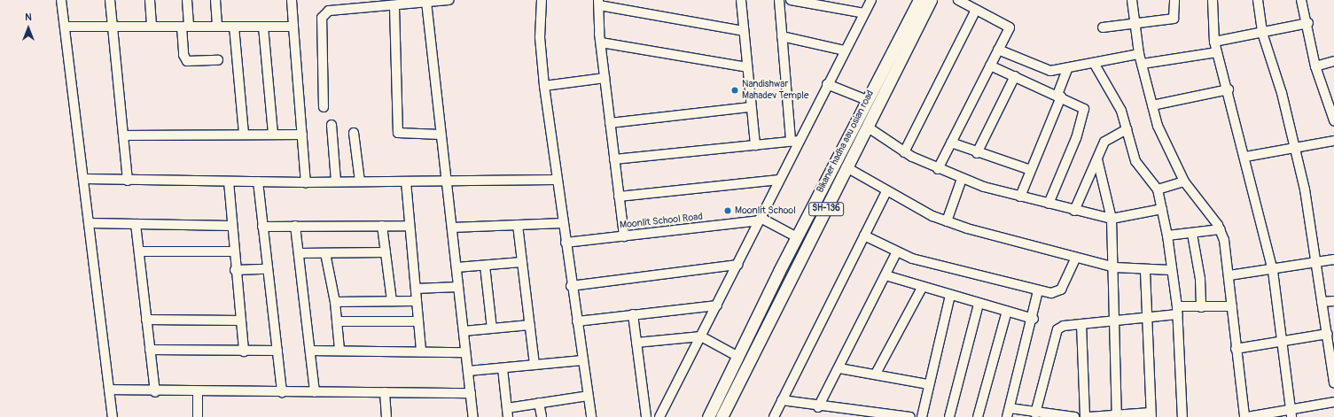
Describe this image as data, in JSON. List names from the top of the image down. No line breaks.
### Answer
{"streets":{"main road":["Bikaner hadha aau osian road","SH-136"],"street":["Moonlit School Road"]},"places":["Nandishwar Mahadev Temple","Moonlit School"],"north":"top"}
